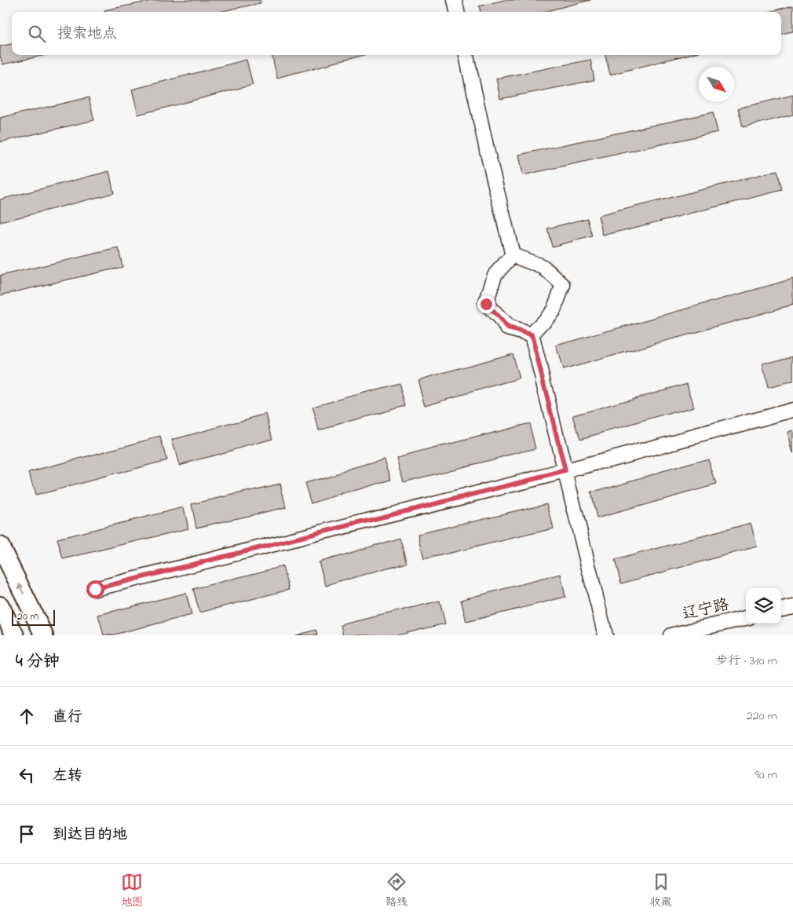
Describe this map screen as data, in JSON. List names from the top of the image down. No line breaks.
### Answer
{"streets":{"street":["辽宁路"]},"scale_bar":"20 m","north":"bottom right","page":{"search":"搜索地点","scale":"20 m","heading":["4 分钟","步行 · 310 m"],"list":[["直行","220 m"],["左转","90 m"],"到达目的地"],"nav":["地图","路线","收藏"]}}
